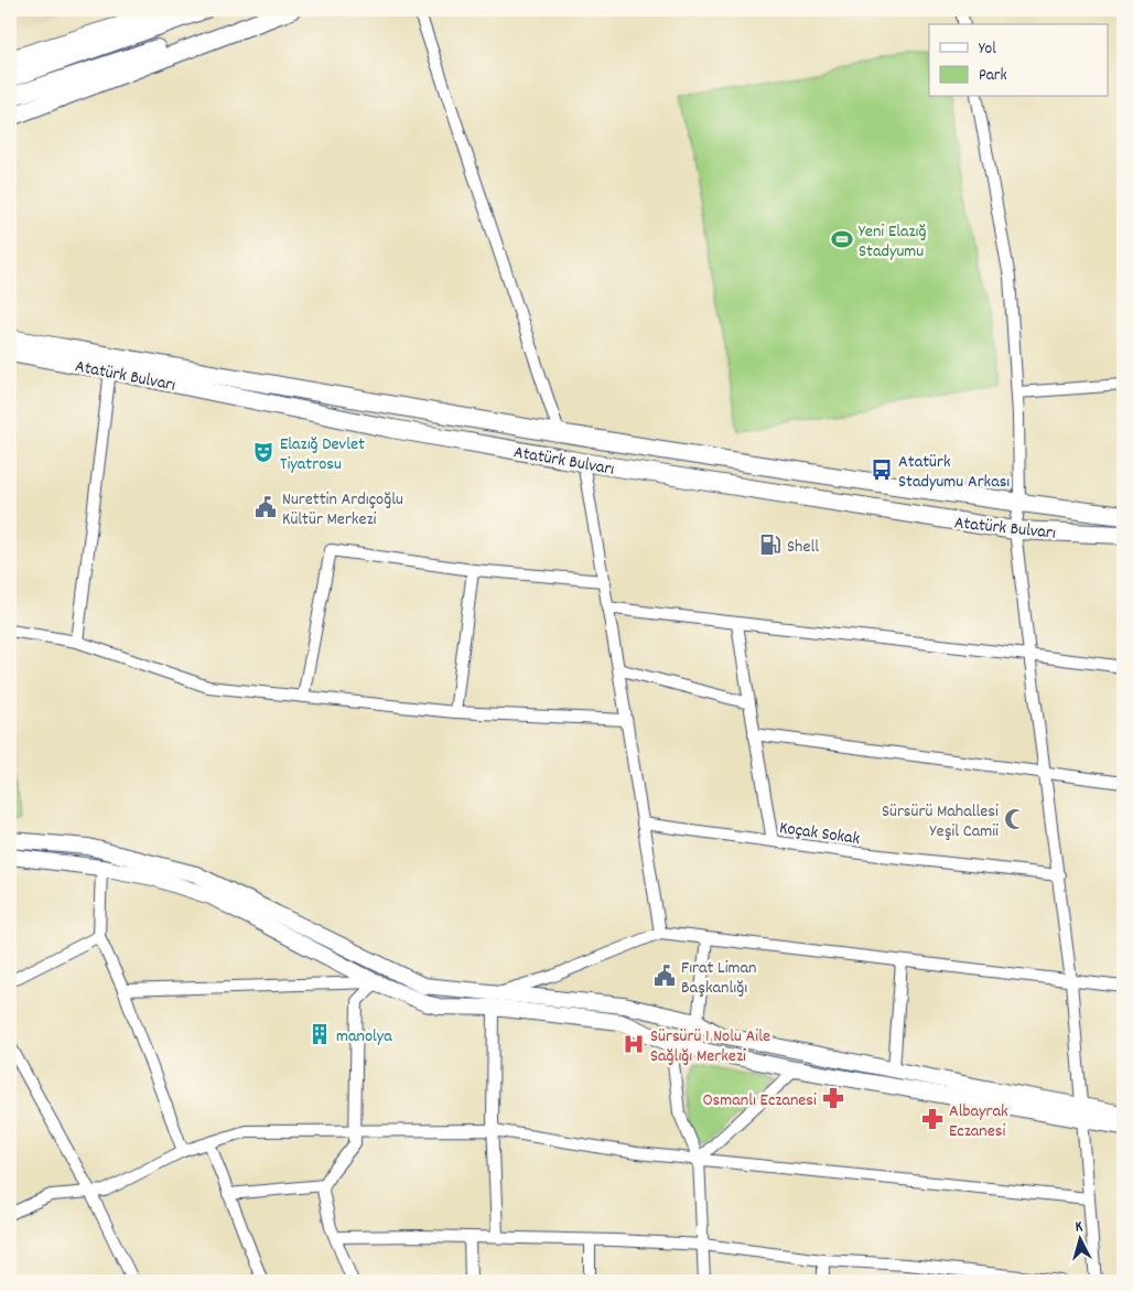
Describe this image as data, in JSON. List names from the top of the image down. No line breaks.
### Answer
{"streets":{"main road":["Atatürk Bulvarı"],"street":["Koçak Sokak"]},"places":{"sports":["Yeni Elazığ Stadyumu"],"theatre":["Elazığ Devlet Tiyatrosu"],"bus stop":["Atatürk Stadyumu Arkası"],"public building":["Nurettin Ardıçoğlu Kültür Merkezi","Fırat Liman Başkanlığı"],"fuel station":["Shell"],"mosque":["Sürsürü Mahallesi Yeşil Camii"],"building":["manolya"],"hospital":["Sürsürü 1 Nolu Aile Sağlığı Merkezi"],"pharmacy":["Osmanlı Eczanesi","Albayrak Eczanesi"]},"legend":["Yol","Park"],"north":"top"}
